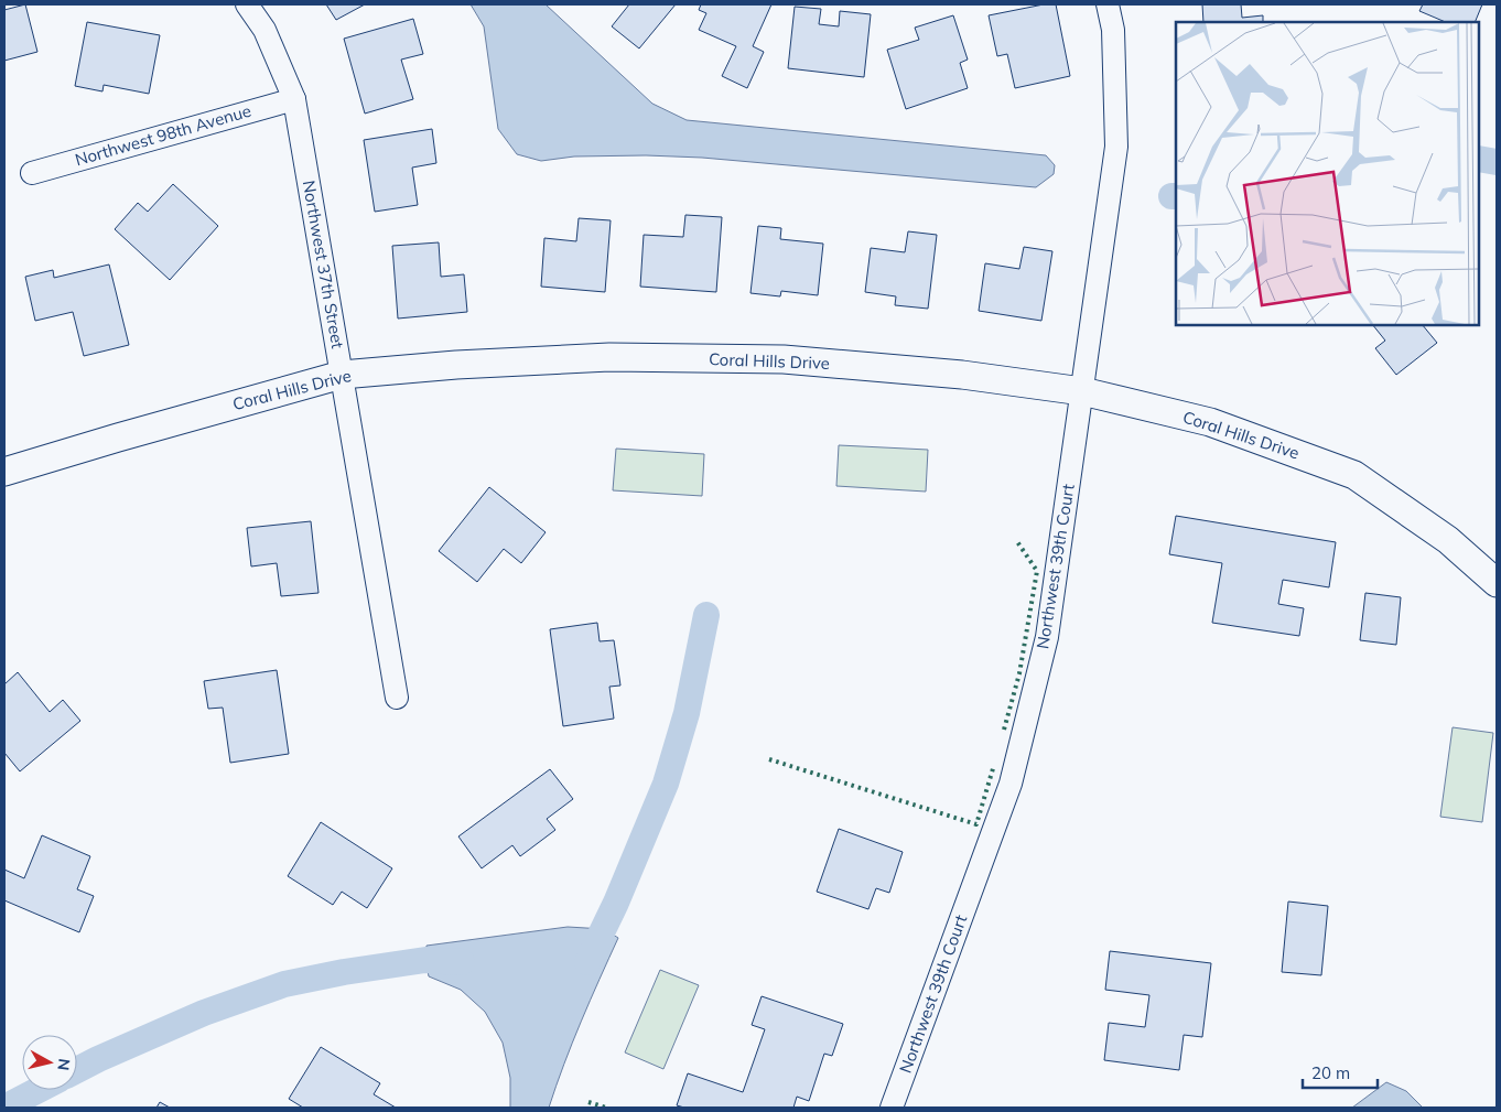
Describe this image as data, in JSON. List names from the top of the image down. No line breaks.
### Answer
{"streets":{"street":["Northwest 98th Avenue","Northwest 37th Street","Coral Hills Drive","Northwest 39th Court"]},"crossings":[["Northwest 98th Avenue","Northwest 37th Street"],["Northwest 37th Street","Coral Hills Drive"],["Coral Hills Drive","Northwest 39th Court"]],"scale_bar":"20 m","north":"right"}
